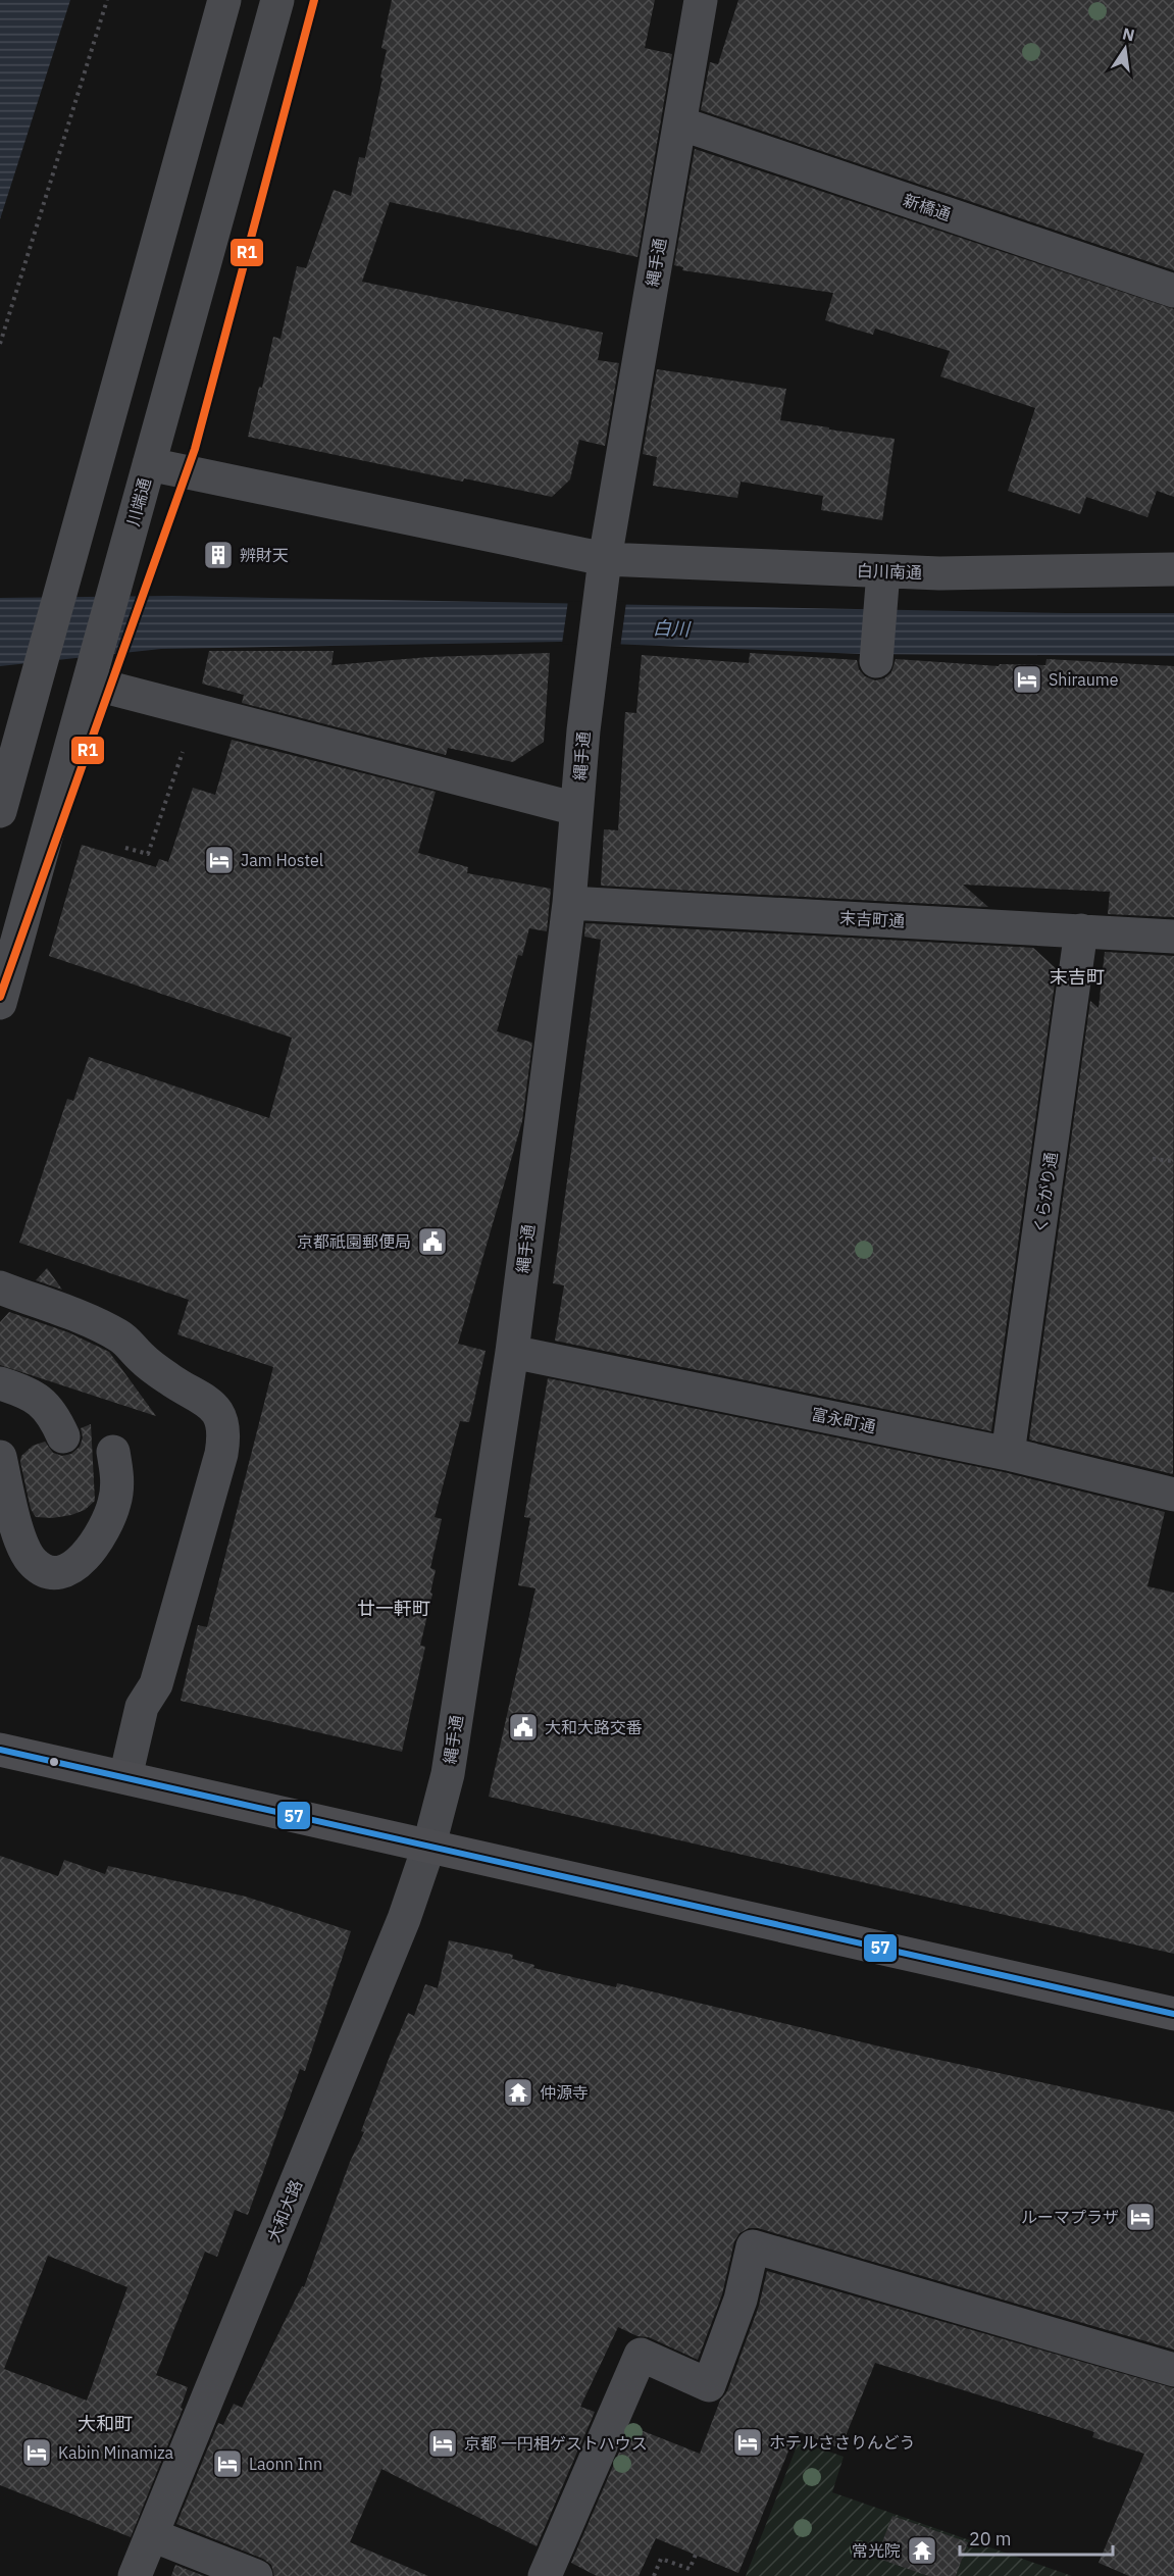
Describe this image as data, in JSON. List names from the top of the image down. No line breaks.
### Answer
{"streets":{"street":["新橋通","縄手通","川端通","白川南通","末吉町通","くらがり通","富永町通","大和大路"]},"crossings":[["新橋通","縄手通"],["縄手通","白川南通"],["縄手通","末吉町通"],["縄手通","富永町通"],["縄手通","大和大路"],["川端通","白川南通"],["末吉町通","くらがり通"],["くらがり通","富永町通"]],"districts":["末吉町","廿一軒町","大和町"],"water":["白川"],"places":{"building":["辨財天"],"hotel":["Shiraume","Jam Hostel","ルーマプラザ","ホテルささりんどう","京都 一円相ゲストハウス","Kabin Minamiza","Laonn Inn"],"public building":["京都祇園郵便局","大和大路交番"],"temple":["仲源寺","常光院"]},"lines":["transit line R1","transit line 57"],"scale_bar":"20 m","north":"top"}
